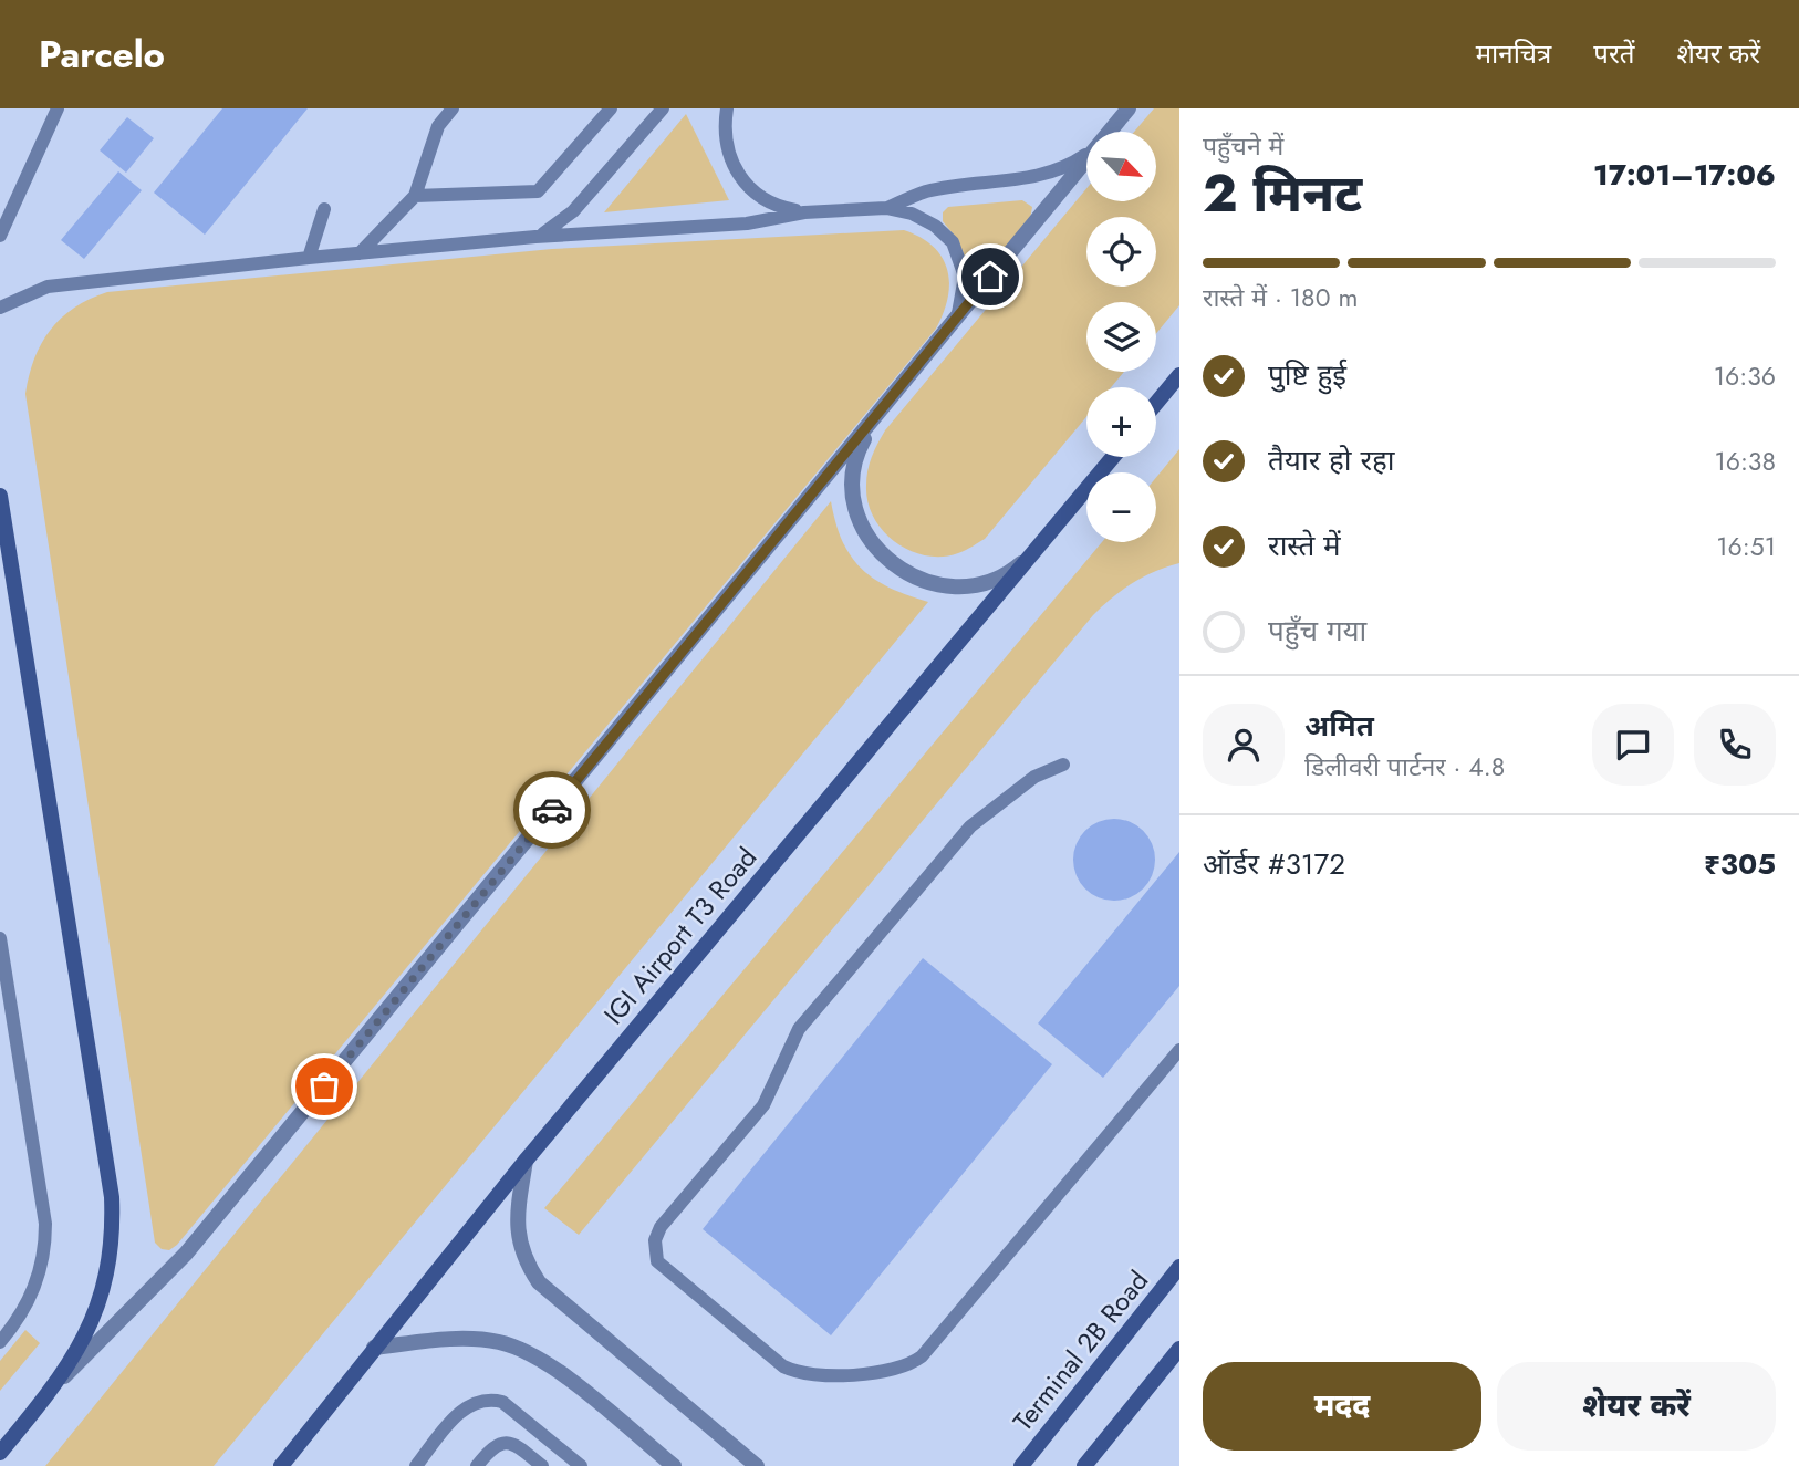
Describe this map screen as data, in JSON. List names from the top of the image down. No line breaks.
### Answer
{"streets":{"main road":["IGI Airport T3 Road","Terminal 2B Road"]},"north":"bottom right","page":{"header":"Parcelo","nav":["मानचित्र","परतें","शेयर करें"],"heading":["2 मिनट","पहुँचने में","17:01–17:06"],"panel":["अमित","डिलीवरी पार्टनर · 4.8","ऑर्डर #3172","₹305"],"map_buttons":["+","−"],"bar":"रास्ते में · 180 m","list":[["पुष्टि हुई","16:36"],["तैयार हो रहा","16:38"],["रास्ते में","16:51"],"पहुँच गया"],"buttons":["मदद","शेयर करें"]}}
